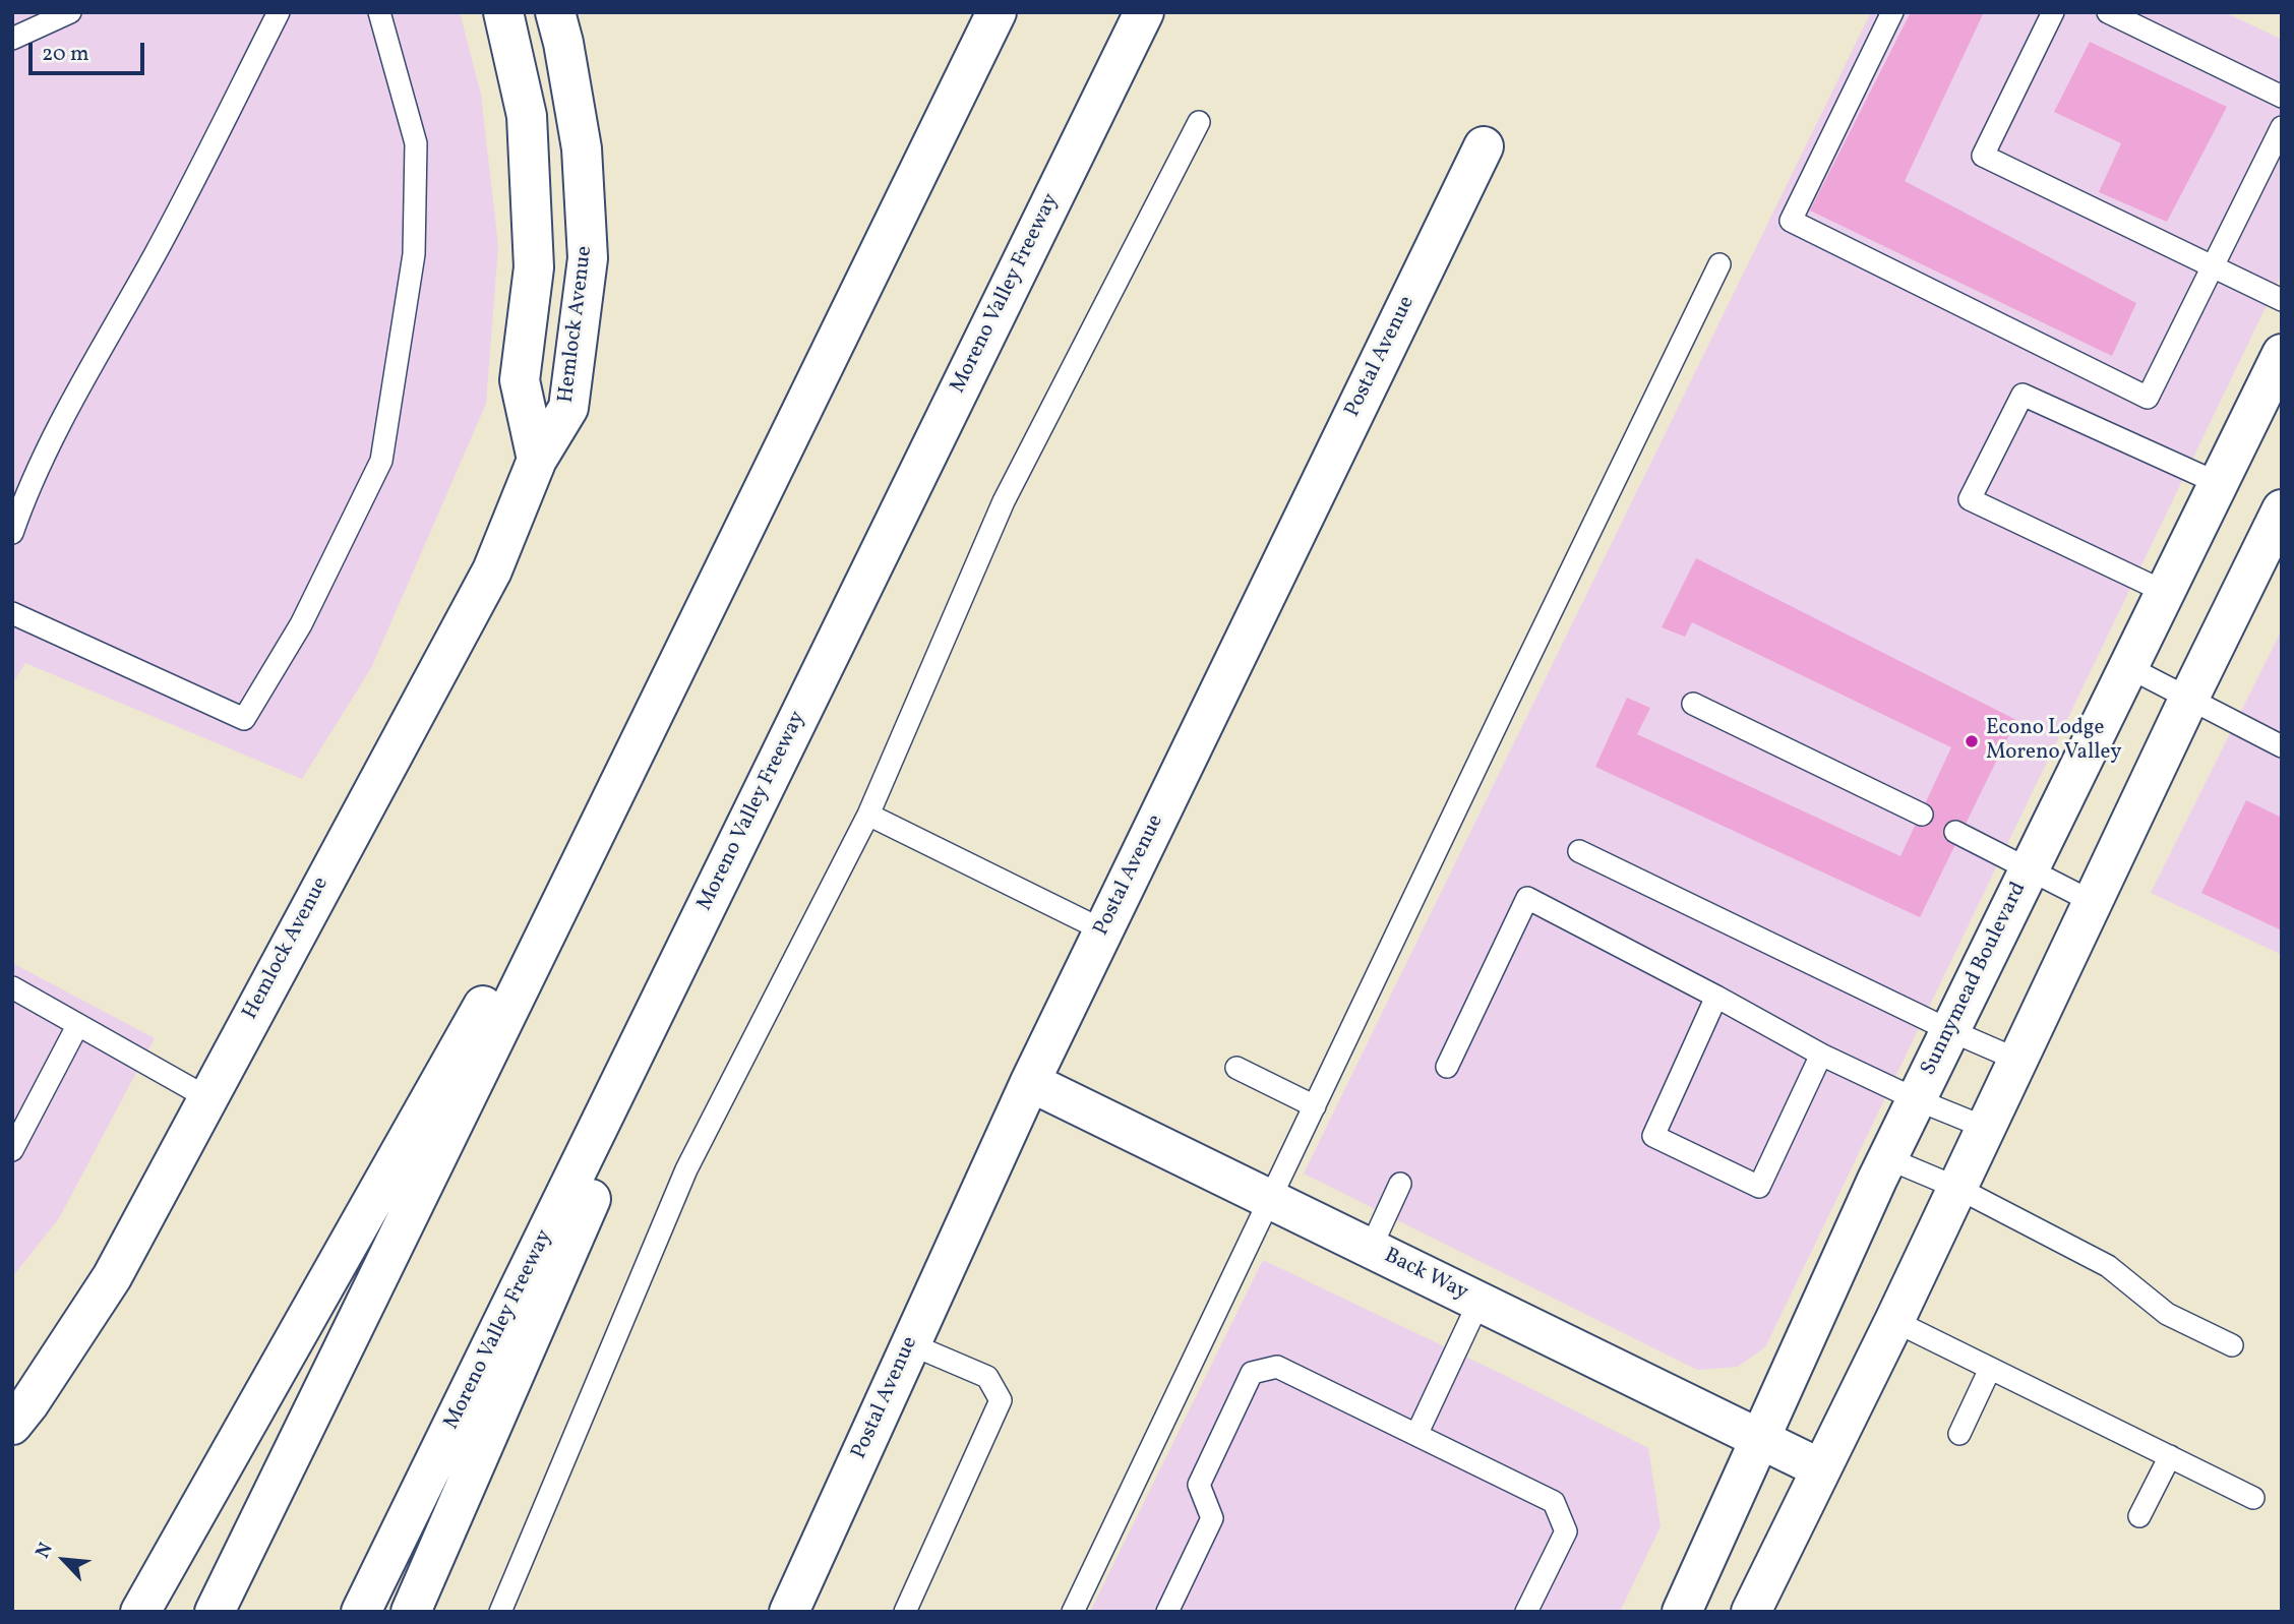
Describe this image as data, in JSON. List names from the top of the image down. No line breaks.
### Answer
{"streets":{"main road":["Moreno Valley Freeway","Hemlock Avenue","Postal Avenue","Sunnymead Boulevard","Back Way"]},"crossings":[["Postal Avenue","Back Way"],["Sunnymead Boulevard","Back Way"]],"places":["Econo Lodge Moreno Valley"],"scale_bar":"20 m","north":"top left"}
